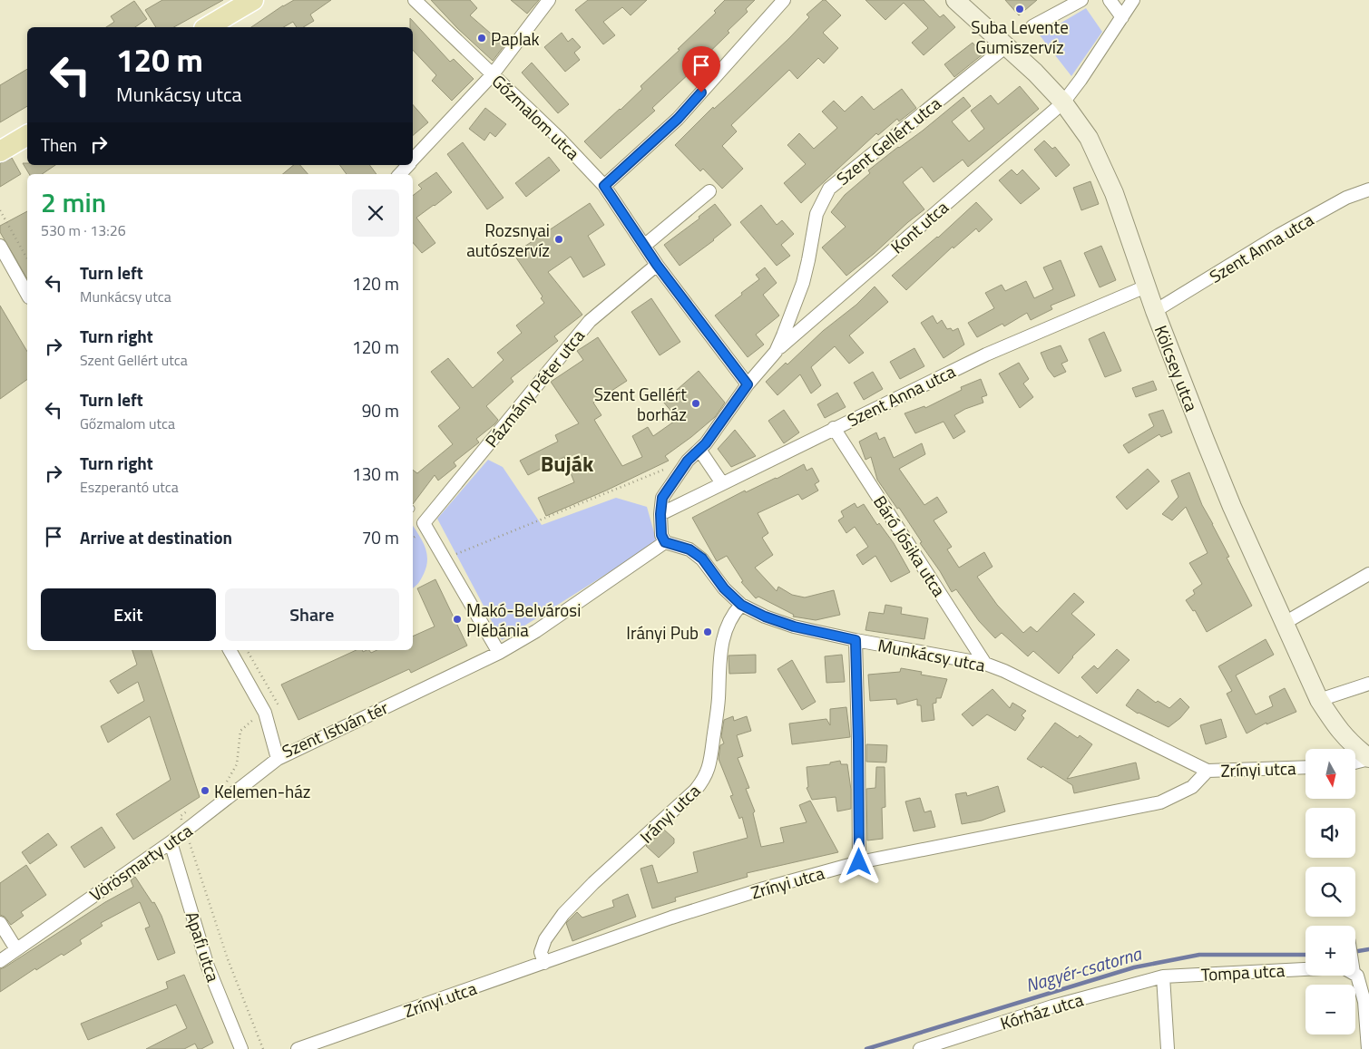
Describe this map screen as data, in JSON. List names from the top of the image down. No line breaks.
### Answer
{"streets":{"main road":["Kölcsey utca"],"street":["Gőzmalom utca","Szent Gellért utca","Kont utca","Szent Anna utca","Pázmány Péter utca","Báró Jósika utca","Munkácsy utca","Szent István tér","Zrínyi utca","Irányi utca","Vörösmarty utca","Apafi utca","Tompa utca","Kórház utca"]},"crossings":[["Gőzmalom utca","Szent Gellért utca"],["Gőzmalom utca","Pázmány Péter utca"],["Szent Gellért utca","Kont utca"],["Szent Gellért utca","Szent Anna utca"],["Szent Gellért utca","Kölcsey utca"],["Kont utca","Kölcsey utca"],["Szent Anna utca","Kölcsey utca"],["Szent Anna utca","Báró Jósika utca"],["Báró Jósika utca","Munkácsy utca"],["Munkácsy utca","Szent István tér"],["Munkácsy utca","Zrínyi utca"],["Munkácsy utca","Irányi utca"],["Szent István tér","Vörösmarty utca"],["Zrínyi utca","Irányi utca"],["Vörösmarty utca","Apafi utca"],["Tompa utca","Kórház utca"]],"districts":["Buják"],"water":["Nagyér-csatorna"],"places":["Suba Levente Gumiszervíz","Paplak","Rozsnyai autószervíz","Szent Gellért borház","Makó-Belvárosi Plébánia","Irányi Pub","Kelemen-ház"],"north":"bottom","page":{"turn":["120 m","Munkácsy utca"],"then":"Then","heading":["2 min","530 m · 13:26"],"list":[{"name":"Turn left","note":"Munkácsy utca","value":"120 m"},{"name":"Turn right","note":"Szent Gellért utca","value":"120 m"},{"name":"Turn left","note":"Gőzmalom utca","value":"90 m"},{"name":"Turn right","note":"Eszperantó utca","value":"130 m"},{"name":"Arrive at destination","value":"70 m"}],"buttons":["Exit","Share"],"map_buttons":["+","−"]}}
